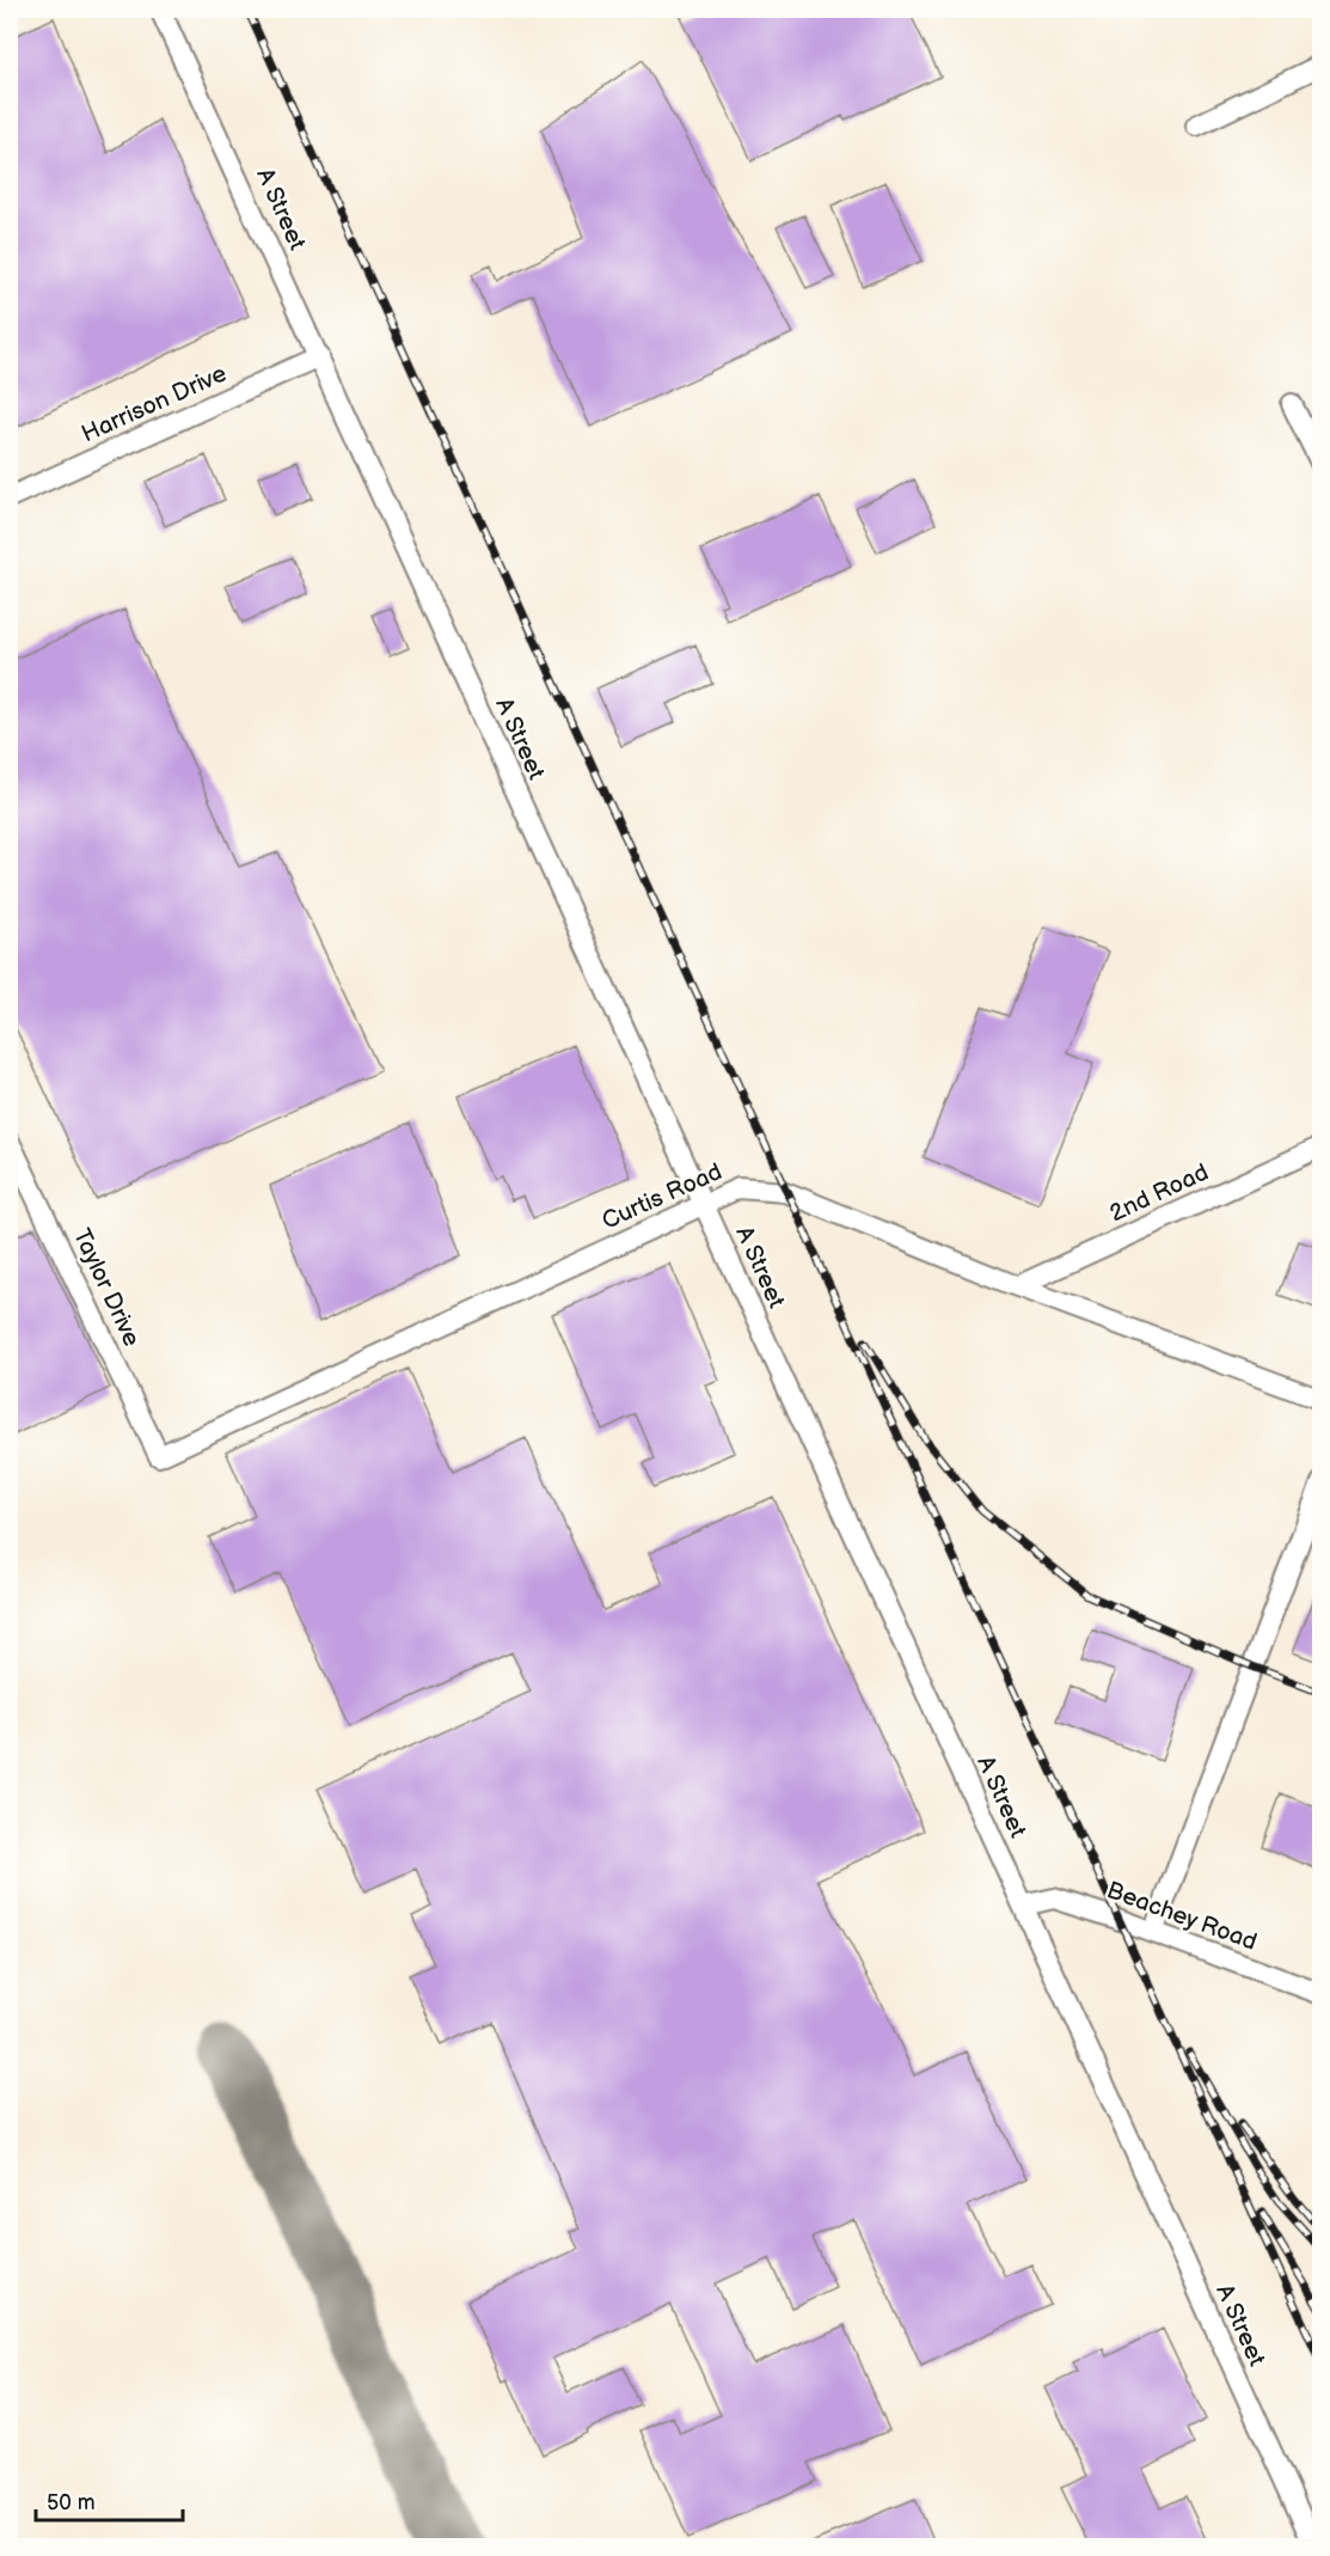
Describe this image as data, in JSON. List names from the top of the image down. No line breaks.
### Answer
{"streets":{"street":["A Street","Harrison Drive","2nd Road","Curtis Road","Taylor Drive","Beachey Road"]},"crossings":[["A Street","Harrison Drive"],["A Street","Curtis Road"],["A Street","Beachey Road"],["2nd Road","Curtis Road"],["Curtis Road","Taylor Drive"]],"scale_bar":"50 m"}
